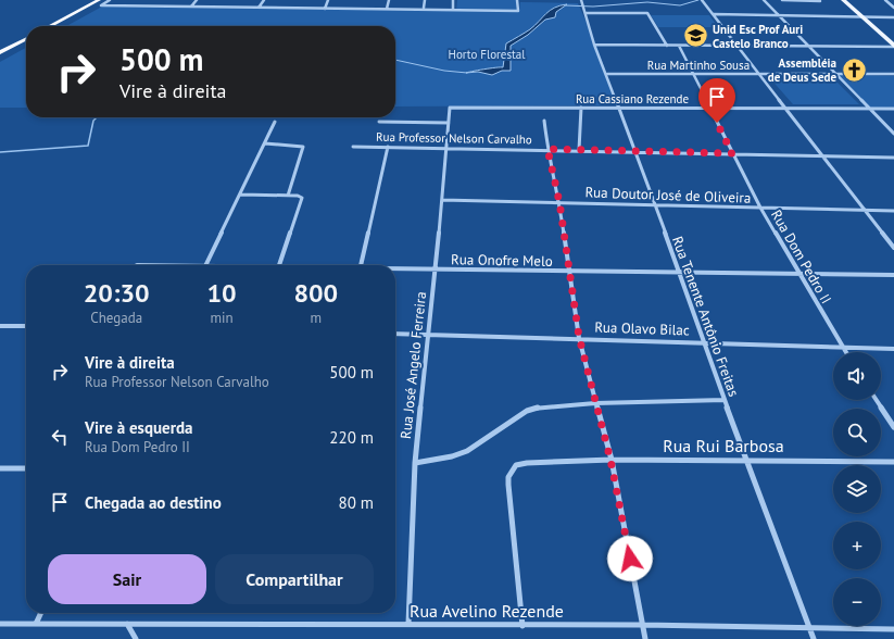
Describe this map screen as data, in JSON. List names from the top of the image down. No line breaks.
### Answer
{"streets":{"street":["Rua Martinho Sousa","Rua Cassiano Rezende","Rua Professor Nelson Carvalho","Rua Doutor José de Oliveira","Rua Dom Pedro II","Rua Onofre Melo","Rua Tenente Antônio Freitas","Rua Olavo Bilac","Rua José Angelo Ferreira","Rua Rui Barbosa","Rua Avelino Rezende"]},"crossings":[["Rua Martinho Sousa","Rua Dom Pedro II"],["Rua Martinho Sousa","Rua Tenente Antônio Freitas"],["Rua Cassiano Rezende","Rua Dom Pedro II"],["Rua Cassiano Rezende","Rua Tenente Antônio Freitas"],["Rua Cassiano Rezende","Rua José Angelo Ferreira"],["Rua Professor Nelson Carvalho","Rua Dom Pedro II"],["Rua Professor Nelson Carvalho","Rua Tenente Antônio Freitas"],["Rua Professor Nelson Carvalho","Rua José Angelo Ferreira"],["Rua Doutor José de Oliveira","Rua Dom Pedro II"],["Rua Doutor José de Oliveira","Rua Tenente Antônio Freitas"],["Rua Doutor José de Oliveira","Rua José Angelo Ferreira"],["Rua Dom Pedro II","Rua Onofre Melo"],["Rua Dom Pedro II","Rua Olavo Bilac"],["Rua Onofre Melo","Rua Tenente Antônio Freitas"],["Rua Onofre Melo","Rua José Angelo Ferreira"],["Rua Tenente Antônio Freitas","Rua Olavo Bilac"],["Rua Tenente Antônio Freitas","Rua Rui Barbosa"],["Rua Tenente Antônio Freitas","Rua Avelino Rezende"],["Rua Olavo Bilac","Rua José Angelo Ferreira"],["Rua José Angelo Ferreira","Rua Avelino Rezende"],["Rua Rui Barbosa","Rua Avelino Rezende"]],"parks":["Horto Florestal"],"places":{"school or university":["Unid Esc Prof Auri Castelo Branco"],"church":["Assembléia de Deus Sede"]},"page":{"turn":["500 m","Vire à direita"],"eta":["20:30","Chegada","10","min","800","m"],"list":[{"name":"Vire à direita","note":"Rua Professor Nelson Carvalho","value":"500 m"},{"name":"Vire à esquerda","note":"Rua Dom Pedro II","value":"220 m"},{"name":"Chegada ao destino","value":"80 m"}],"map_buttons":["+","−"],"buttons":["Sair","Compartilhar"]}}
